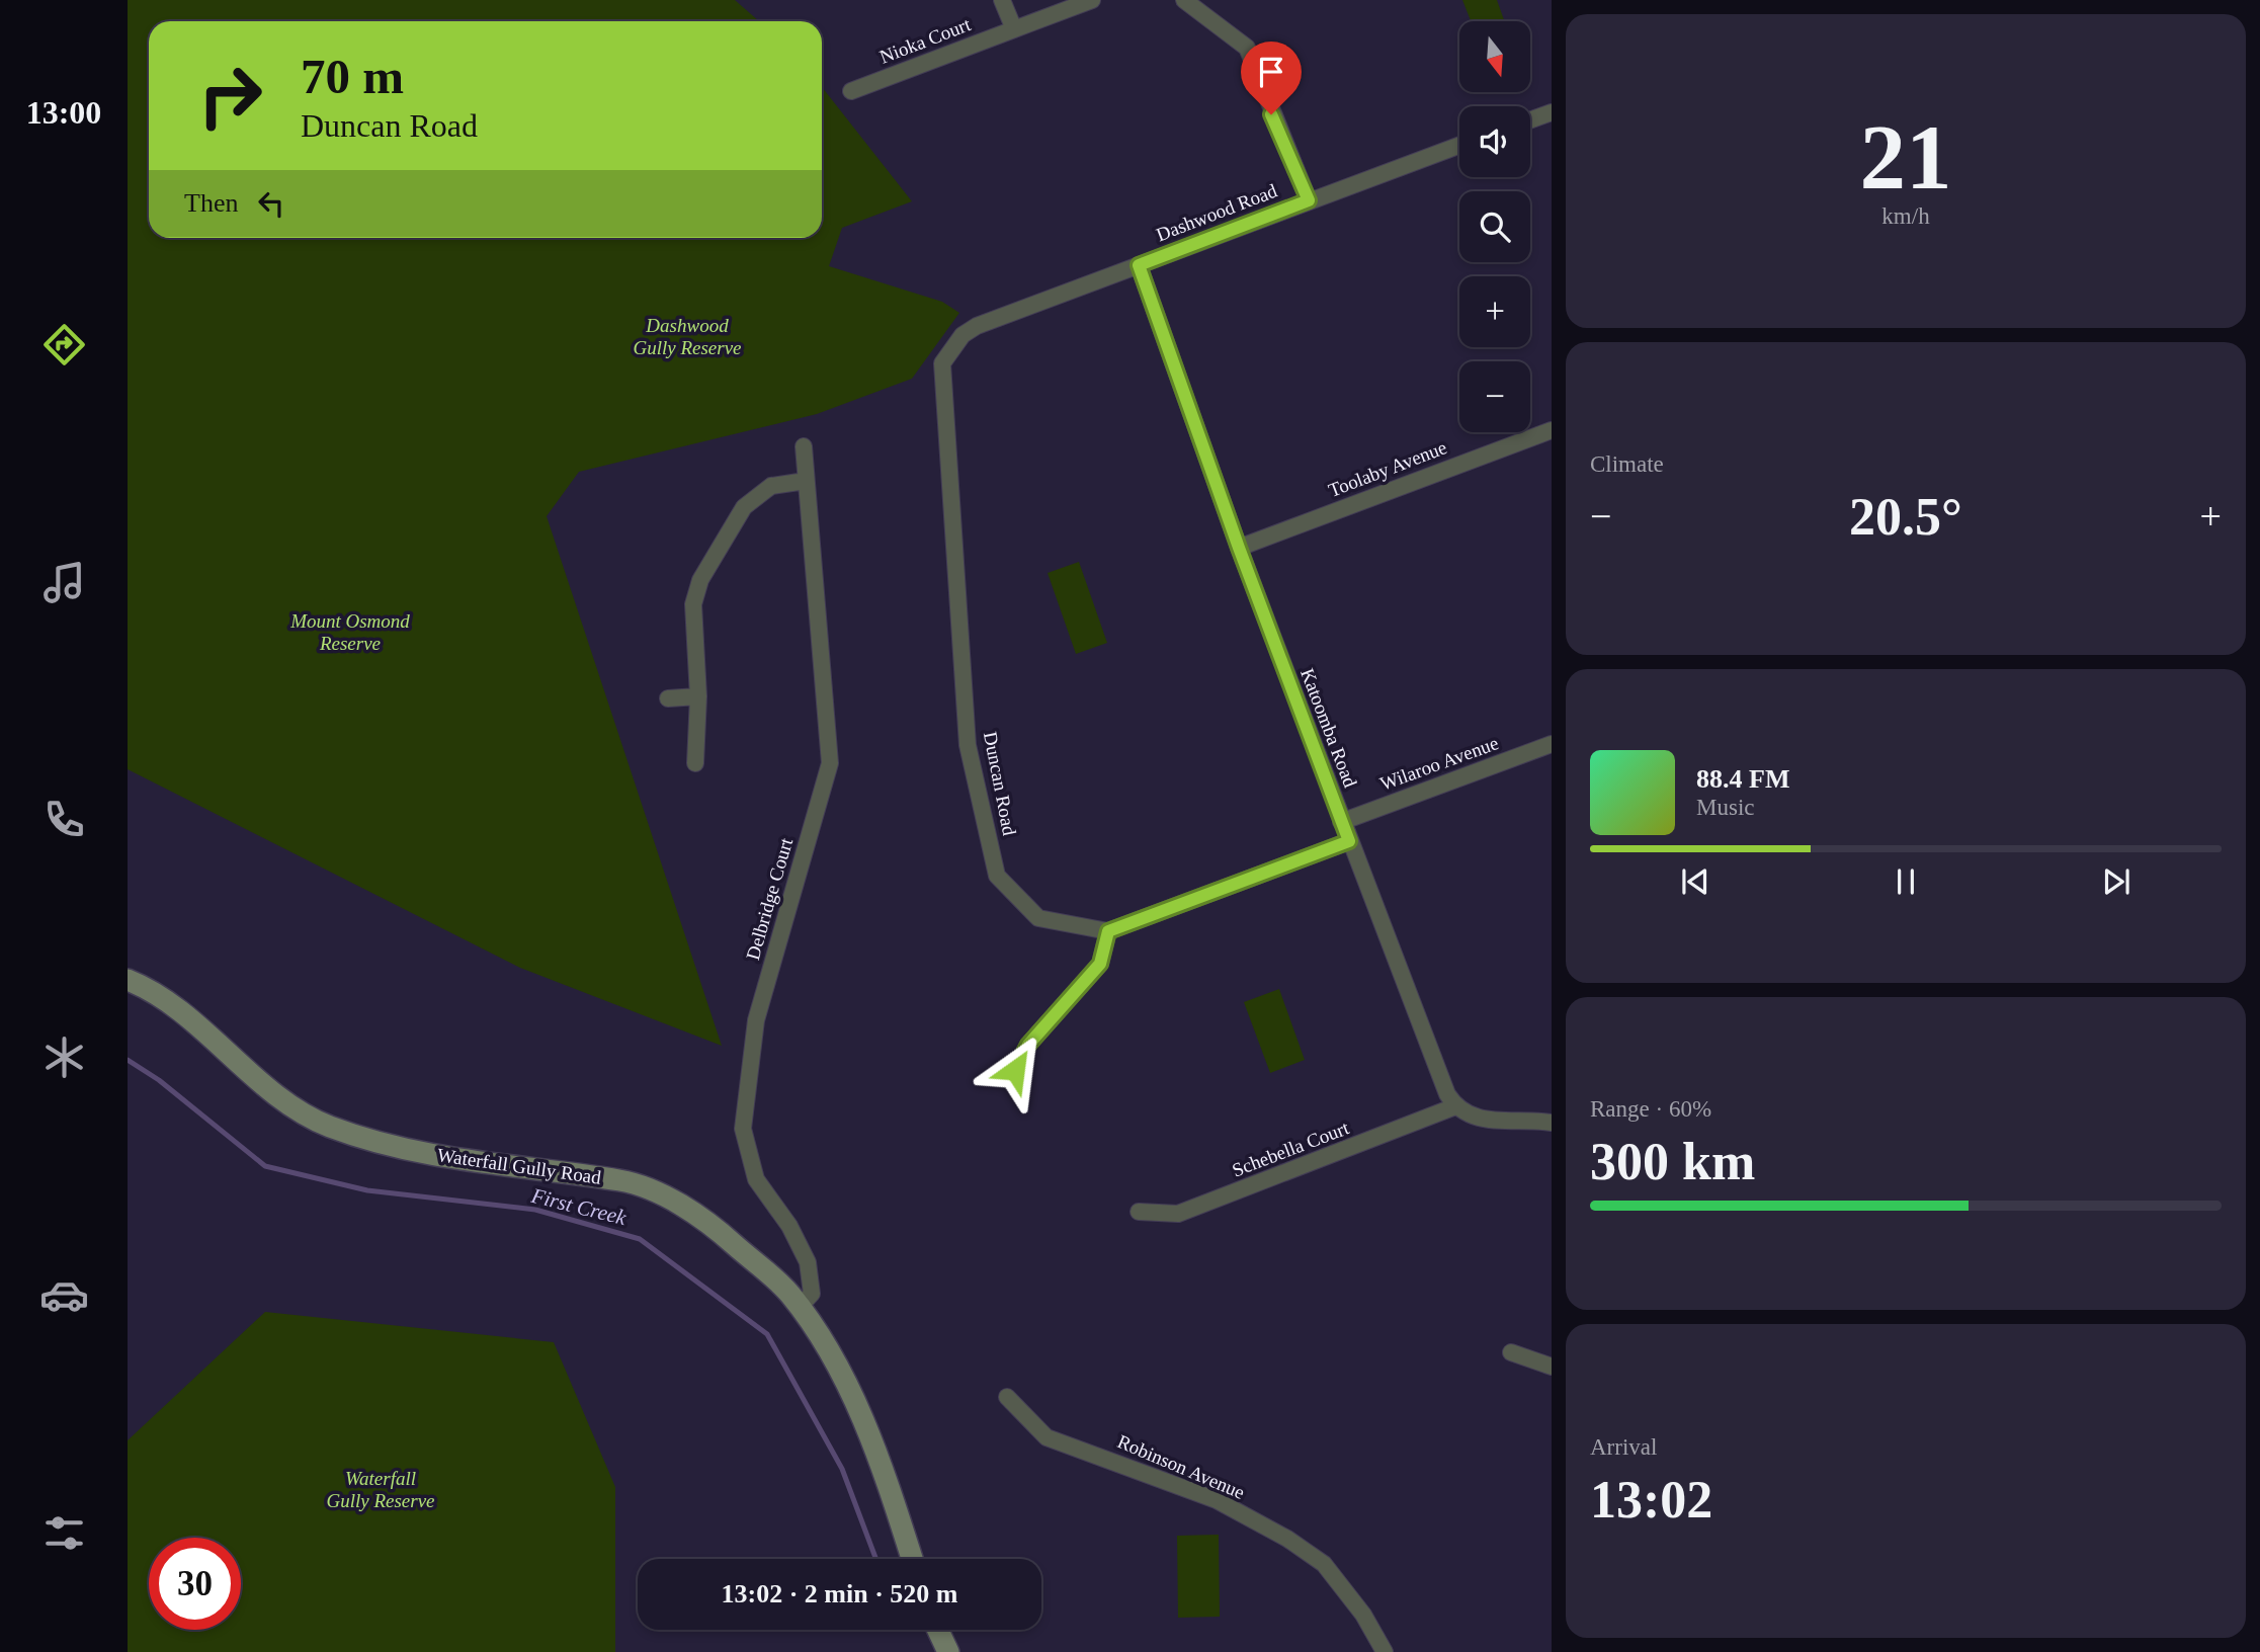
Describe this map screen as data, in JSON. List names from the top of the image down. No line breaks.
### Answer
{"streets":{"street":["Nioka Court","Dashwood Road","Toolaby Avenue","Katoomba Road","Wilaroo Avenue","Duncan Road","Delbridge Court","Schebella Court","Waterfall Gully Road","Robinson Avenue"]},"crossings":[["Dashwood Road","Katoomba Road"],["Dashwood Road","Duncan Road"],["Toolaby Avenue","Katoomba Road"],["Katoomba Road","Wilaroo Avenue"],["Katoomba Road","Schebella Court"],["Delbridge Court","Waterfall Gully Road"]],"water":["First Creek"],"parks":["Dashwood Gully Reserve","Mount Osmond Reserve","Waterfall Gully Reserve"],"north":"bottom","page":{"tabs":"13:00","tile":[["21","km/h"],"Climate",["Range · 60%","300 km"],["Arrival","13:02"]],"map_buttons":["+","−"],"turn":["70 m","Duncan Road"],"then":"Then","heat":["−","20.5°","+"],"song":["88.4 FM","Music"],"limit":"30","trip":"13:02 · 2 min · 520 m"}}
